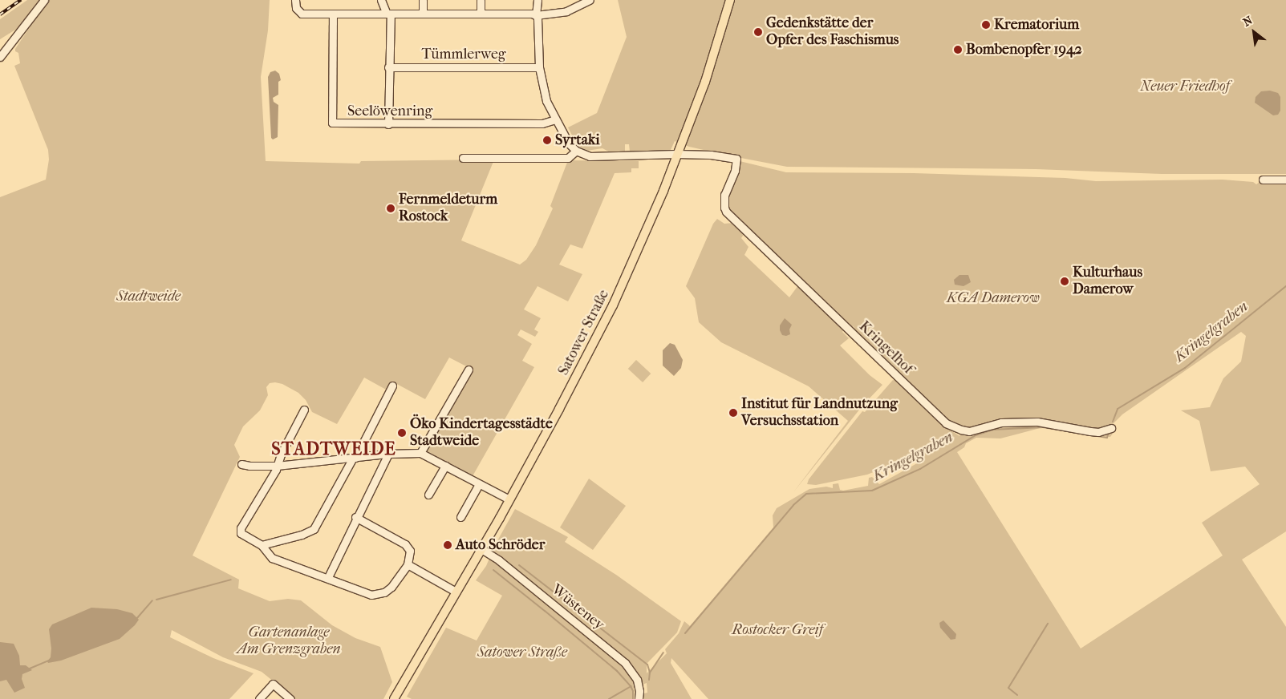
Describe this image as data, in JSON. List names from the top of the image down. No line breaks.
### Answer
{"streets":{"main road":["Satower Straße"],"street":["Tümmlerweg","Seelöwenring","Kringelhof","Wüsteney"]},"crossings":[["Satower Straße","Kringelhof"],["Satower Straße","Wüsteney"]],"districts":["STADTWEIDE"],"water":["Kringelgraben"],"parks":["Neuer Friedhof","Stadtweide","KGA Damerow","Rostocker Greif","Gartenanlage Am Grenzgraben","Satower Straße"],"places":["Krematorium","Gedenkstätte der Opfer des Faschismus","Bombenopfer 1942","Syrtaki","Fernmeldeturm Rostock","Kulturhaus Damerow","Institut für Landnutzung Versuchsstation","Öko Kindertagesstädte Stadtweide","Auto Schröder"],"north":"top left"}
